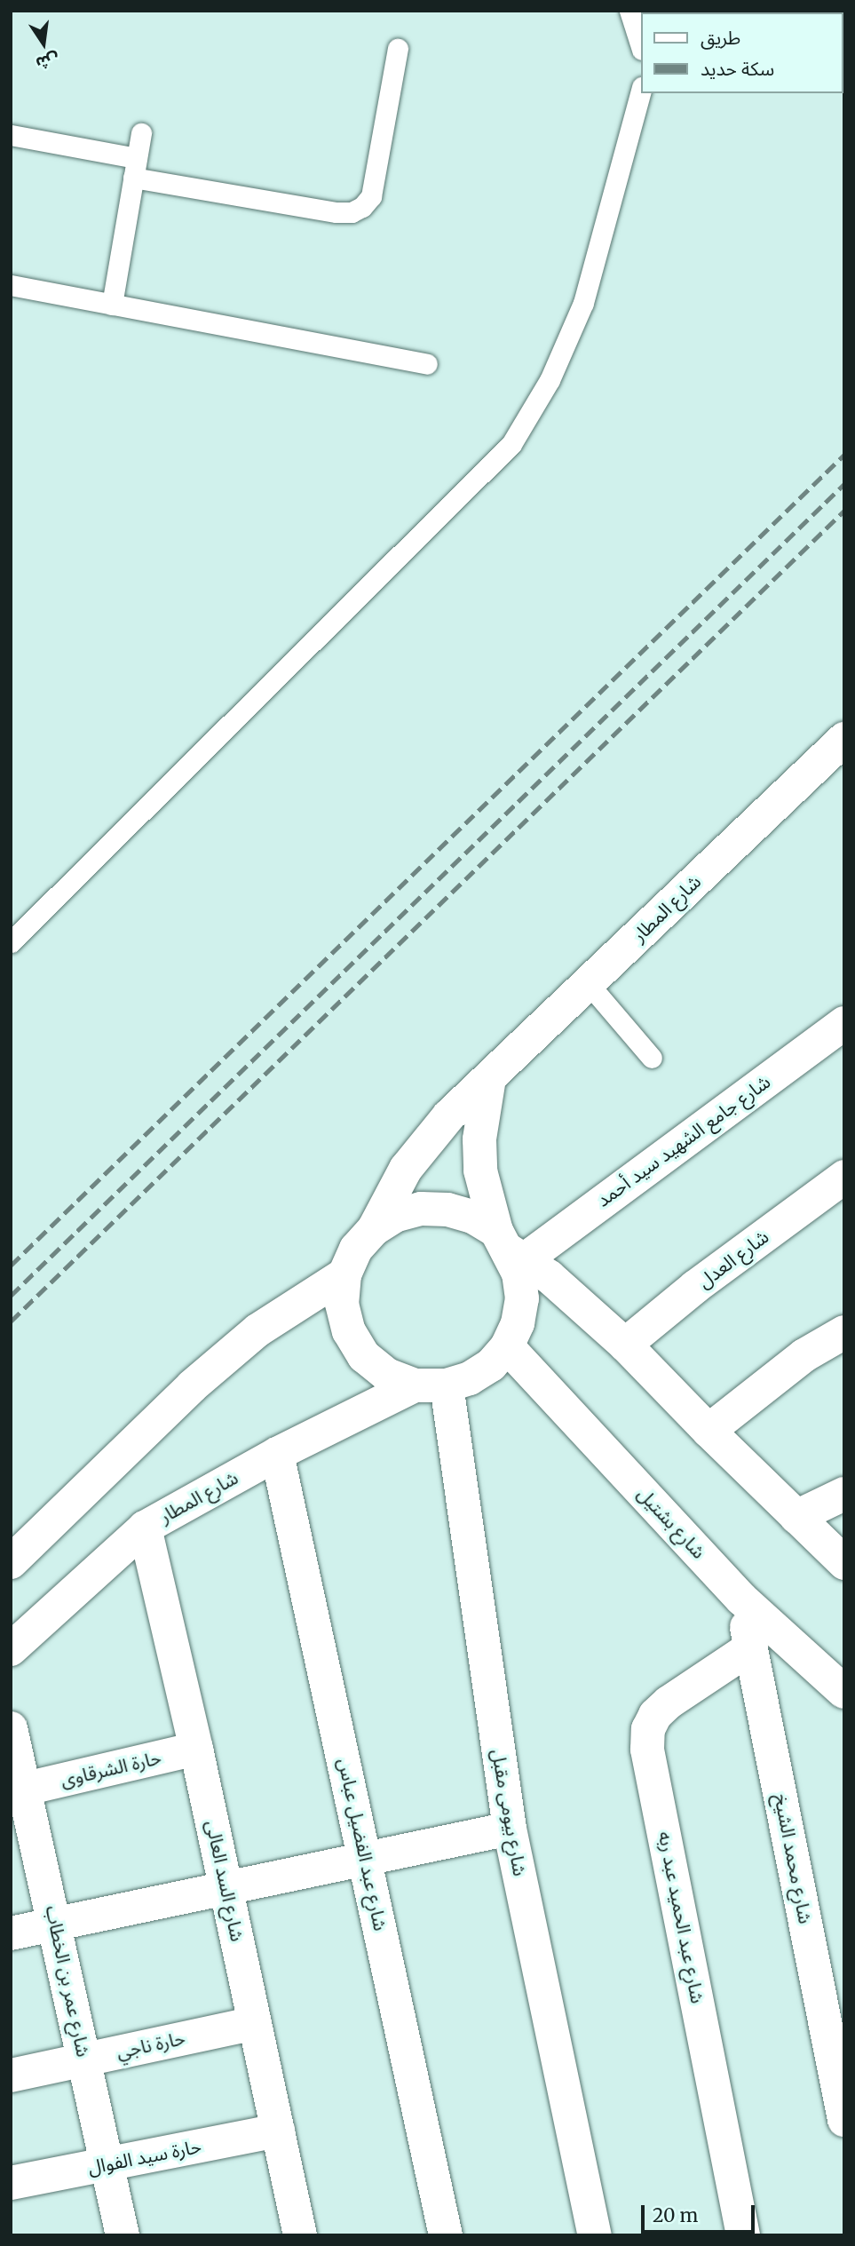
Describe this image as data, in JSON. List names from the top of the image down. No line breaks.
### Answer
{"streets":{"street":["شارع المطار","شارع جامع الشهيد سيد أحمد","شارع العدل","شارع بشتيل","حارة الشرقاوى","شارع بيومى مقبل","شارع عبد الفضيل عباس","شارع محمد الشيخ","شارع السد العالى","شارع عبد الحميد عبد ربه","شارع عمر بن الخطاب","حارة ناجي","حارة سيد الفوال"]},"crossings":[["شارع المطار","شارع جامع الشهيد سيد أحمد"],["شارع المطار","شارع بشتيل"],["شارع المطار","شارع بيومى مقبل"],["شارع المطار","شارع عبد الفضيل عباس"],["شارع المطار","شارع السد العالى"],["شارع جامع الشهيد سيد أحمد","شارع بشتيل"],["شارع جامع الشهيد سيد أحمد","شارع بيومى مقبل"],["شارع بشتيل","شارع بيومى مقبل"],["شارع بشتيل","شارع محمد الشيخ"],["حارة الشرقاوى","شارع السد العالى"],["حارة الشرقاوى","شارع عمر بن الخطاب"],["شارع محمد الشيخ","شارع عبد الحميد عبد ربه"],["شارع السد العالى","حارة ناجي"],["شارع السد العالى","حارة سيد الفوال"],["شارع عمر بن الخطاب","حارة ناجي"],["شارع عمر بن الخطاب","حارة سيد الفوال"]],"legend":["طريق","سكة حديد"],"scale_bar":"20 m","north":"bottom"}
